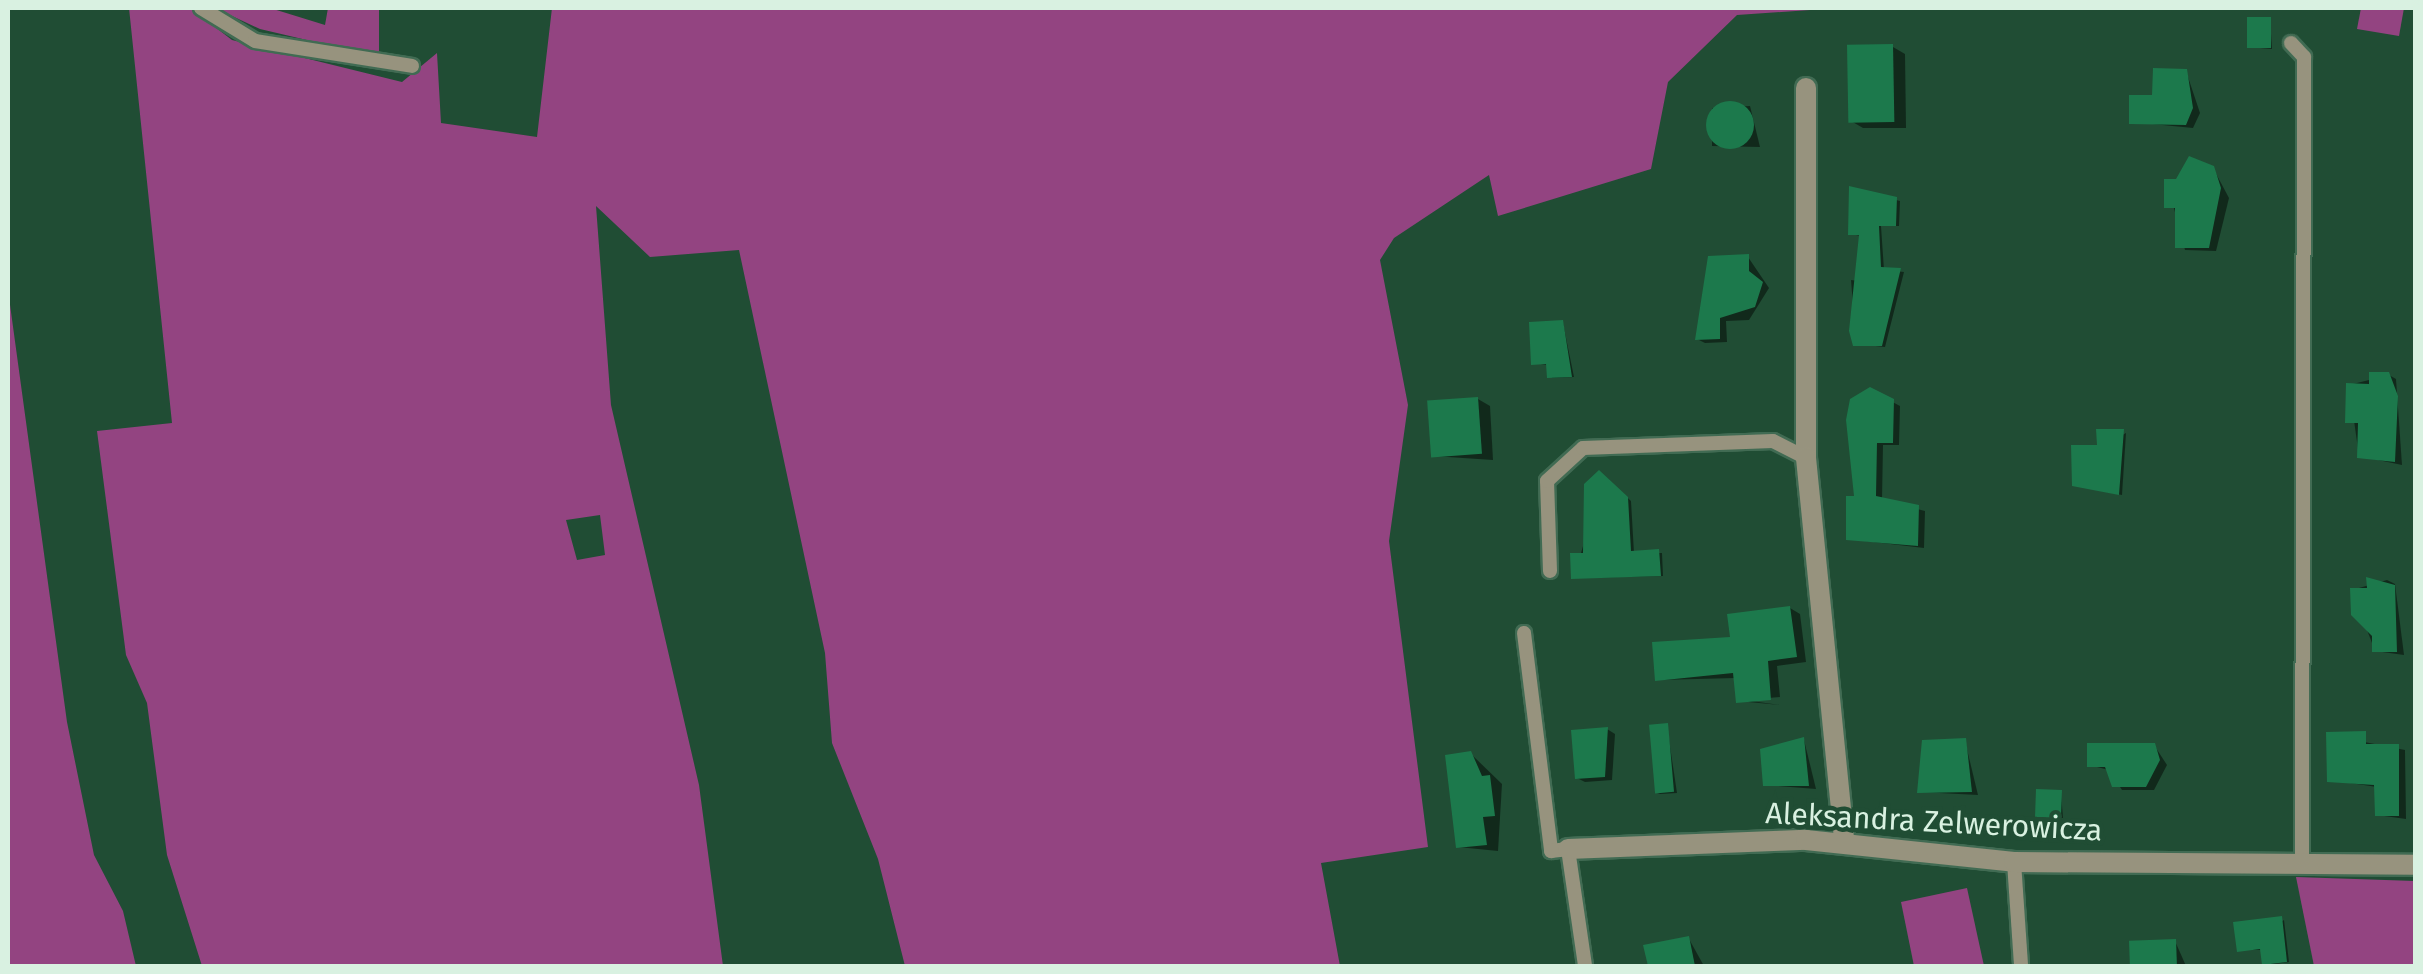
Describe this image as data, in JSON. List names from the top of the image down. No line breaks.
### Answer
{"streets":{"street":["Aleksandra Zelwerowicza"]}}
